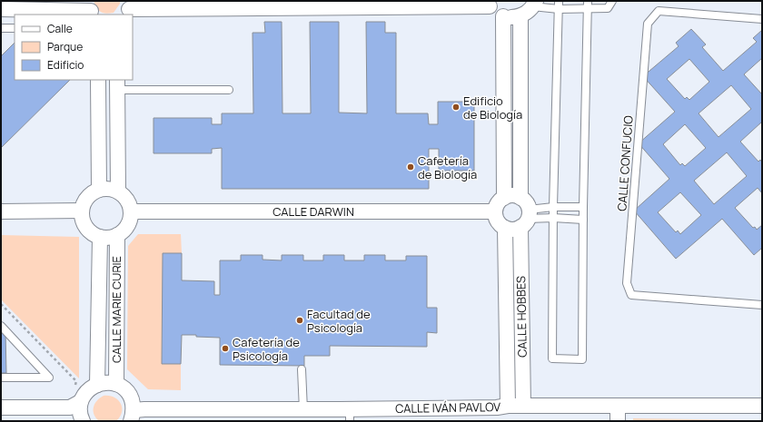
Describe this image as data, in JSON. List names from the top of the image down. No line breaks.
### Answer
{"streets":{"street":["CALLE DARWIN","CALLE MARIE CURIE","CALLE HOBBES","CALLE IVÁN PAVLOV"],"lane":["CALLE CONFUCIO"]},"crossings":[["CALLE DARWIN","CALLE MARIE CURIE"],["CALLE DARWIN","CALLE HOBBES"],["CALLE HOBBES","CALLE IVÁN PAVLOV"]],"places":["Edificio de Biología","Cafetería de Biología","Facultad de Psicología","Cafetería de Psicología"],"legend":["Calle","Parque","Edificio"]}
